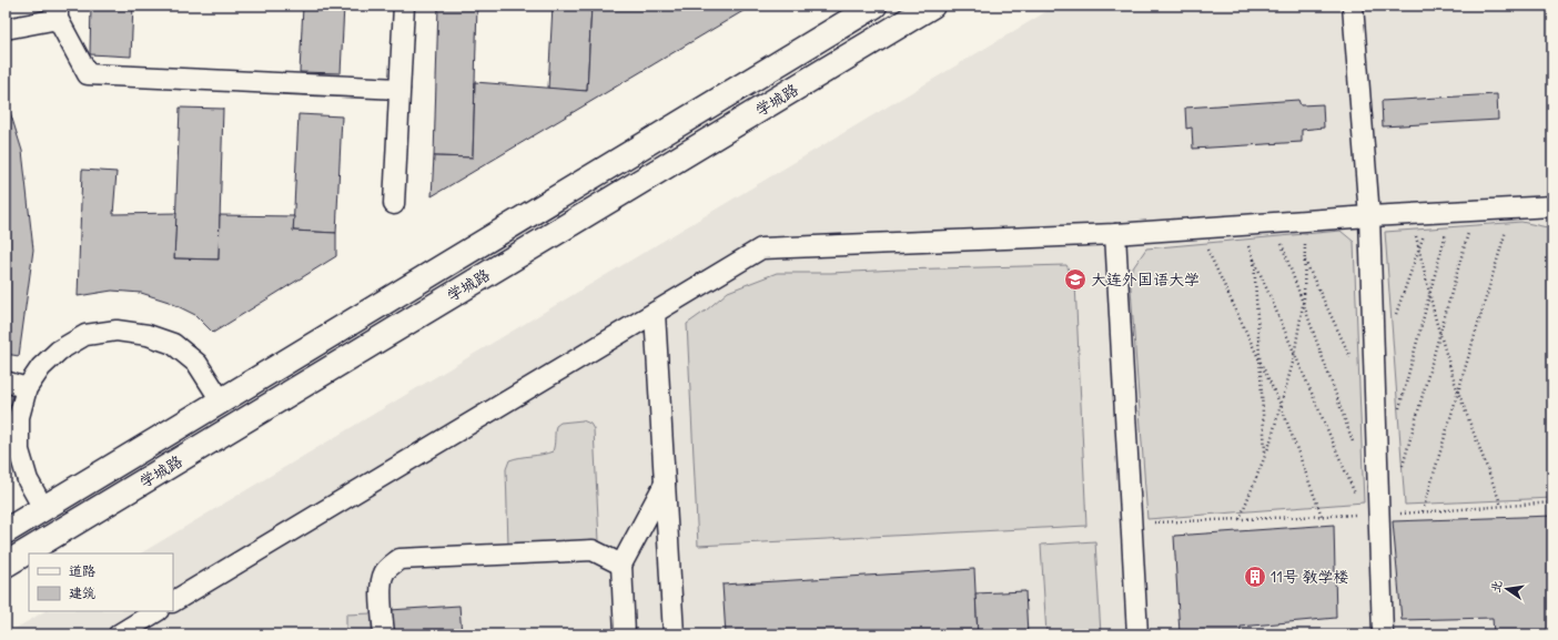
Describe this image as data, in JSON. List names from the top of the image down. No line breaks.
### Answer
{"streets":{"main road":["学城路"]},"places":{"school or university":["大连外国语大学"],"building":["11号 教学楼"]},"legend":["道路","建筑"],"north":"left"}
